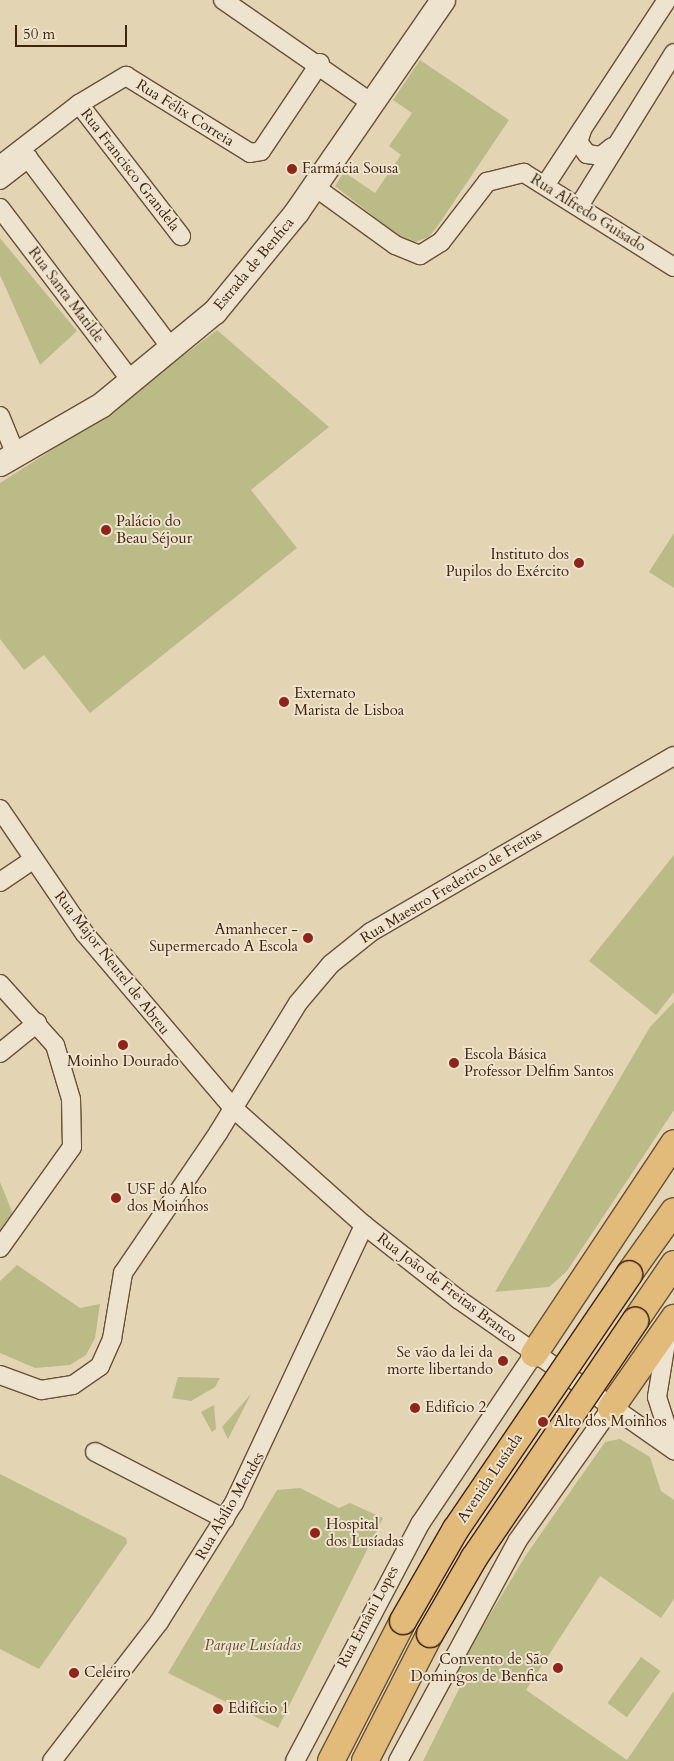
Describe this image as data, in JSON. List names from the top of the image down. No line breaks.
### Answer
{"streets":{"main road":["Avenida Lusíada"],"street":["Rua Félix Correia","Rua Francisco Grandela","Rua Alfredo Guisado","Estrada de Benfica","Rua Santa Matilde","Rua Maestro Frederico de Freitas","Rua Major Neutel de Abreu","Rua João de Freitas Branco","Rua Abílio Mendes","Rua Ernâni Lopes"]},"crossings":[["Rua Félix Correia","Rua Francisco Grandela"],["Rua Alfredo Guisado","Estrada de Benfica"],["Estrada de Benfica","Rua Santa Matilde"],["Rua Maestro Frederico de Freitas","Rua Major Neutel de Abreu"],["Rua Maestro Frederico de Freitas","Rua João de Freitas Branco"],["Rua Major Neutel de Abreu","Rua João de Freitas Branco"],["Rua João de Freitas Branco","Rua Abílio Mendes"],["Rua João de Freitas Branco","Rua Ernâni Lopes"]],"parks":["Parque Lusíadas"],"places":["Farmácia Sousa","Palácio do Beau Séjour","Instituto dos Pupilos do Exército","Externato Marista de Lisboa","Amanhecer - Supermercado A Escola","Moinho Dourado","Escola Básica Professor Delfim Santos","USF do Alto dos Moinhos","Se vão da lei da morte libertando","Edifício 2","Alto dos Moinhos","Hospital dos Lusíadas","Convento de São Domingos de Benfica","Celeiro","Edifício 1"],"scale_bar":"50 m"}
